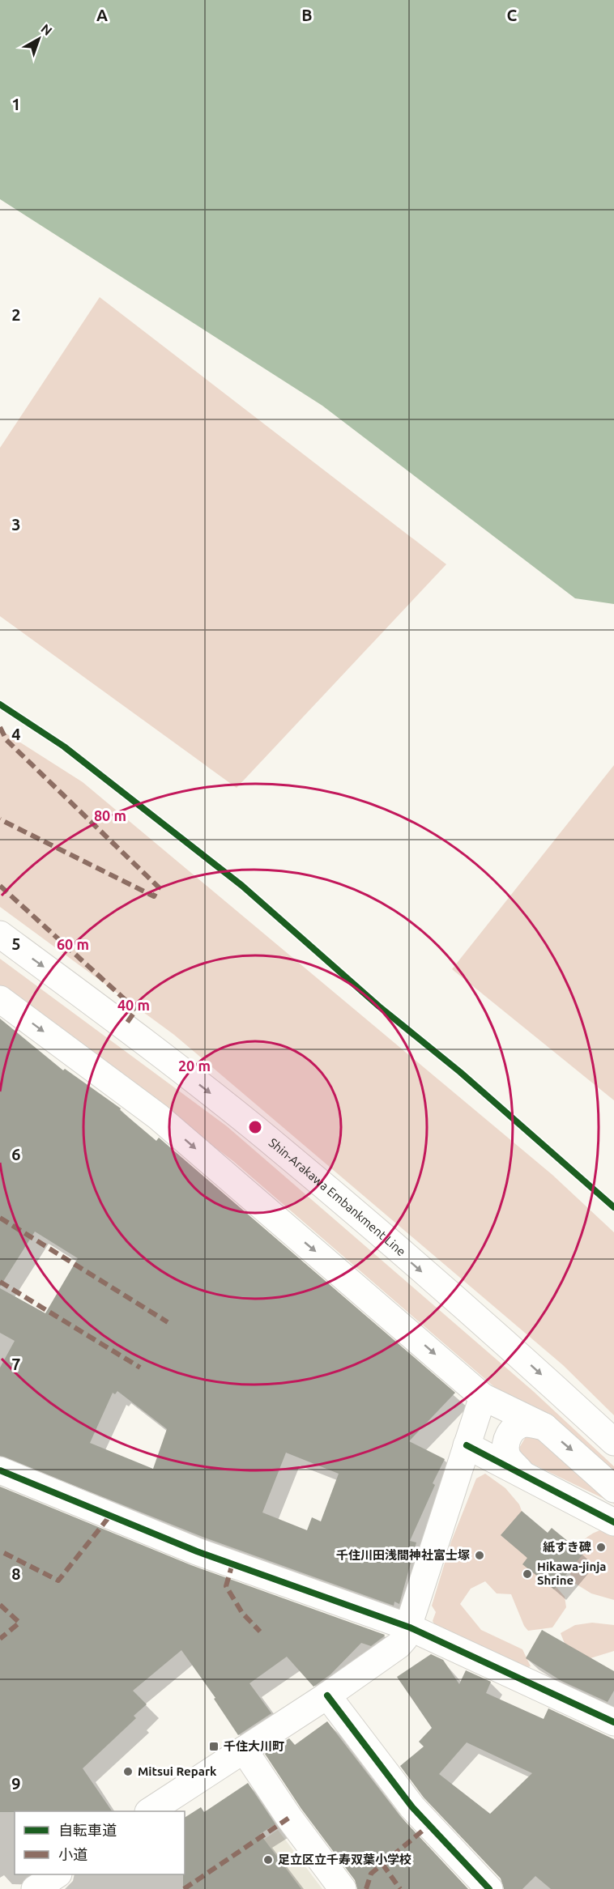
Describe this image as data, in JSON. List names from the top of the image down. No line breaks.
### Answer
{"streets":{"street":["Shin-Arakawa Embankment Line"]},"places":{"other":["紙すき碑","千住川田浅間神社富士塚","Hikawa-jinja Shrine","Mitsui Repark","足立区立千寿双葉小学校"],"transit":["千住大川町"]},"legend":["自転車道","小道"],"north":"top right","grid":{"columns":["A","B","C"],"rows":["1","2","3","4","5","6","7","8","9"]},"rings":["80 m","60 m","40 m","20 m"]}
